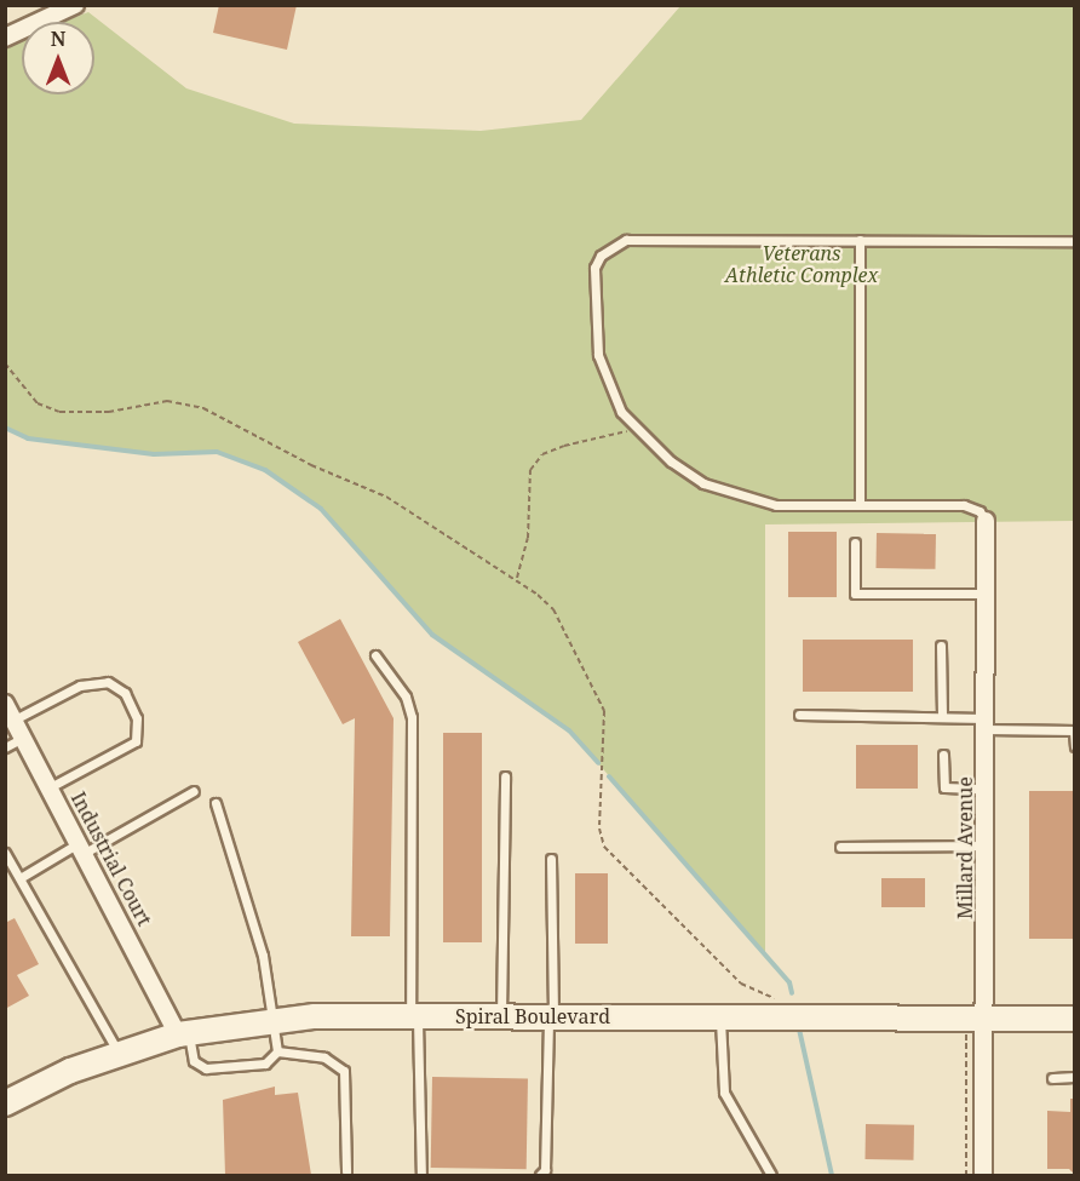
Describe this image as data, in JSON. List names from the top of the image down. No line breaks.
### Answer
{"streets":{"street":["Millard Avenue","Industrial Court","Spiral Boulevard"]},"crossings":[["Millard Avenue","Spiral Boulevard"],["Industrial Court","Spiral Boulevard"]],"parks":["Veterans Athletic Complex"],"north":"top"}
